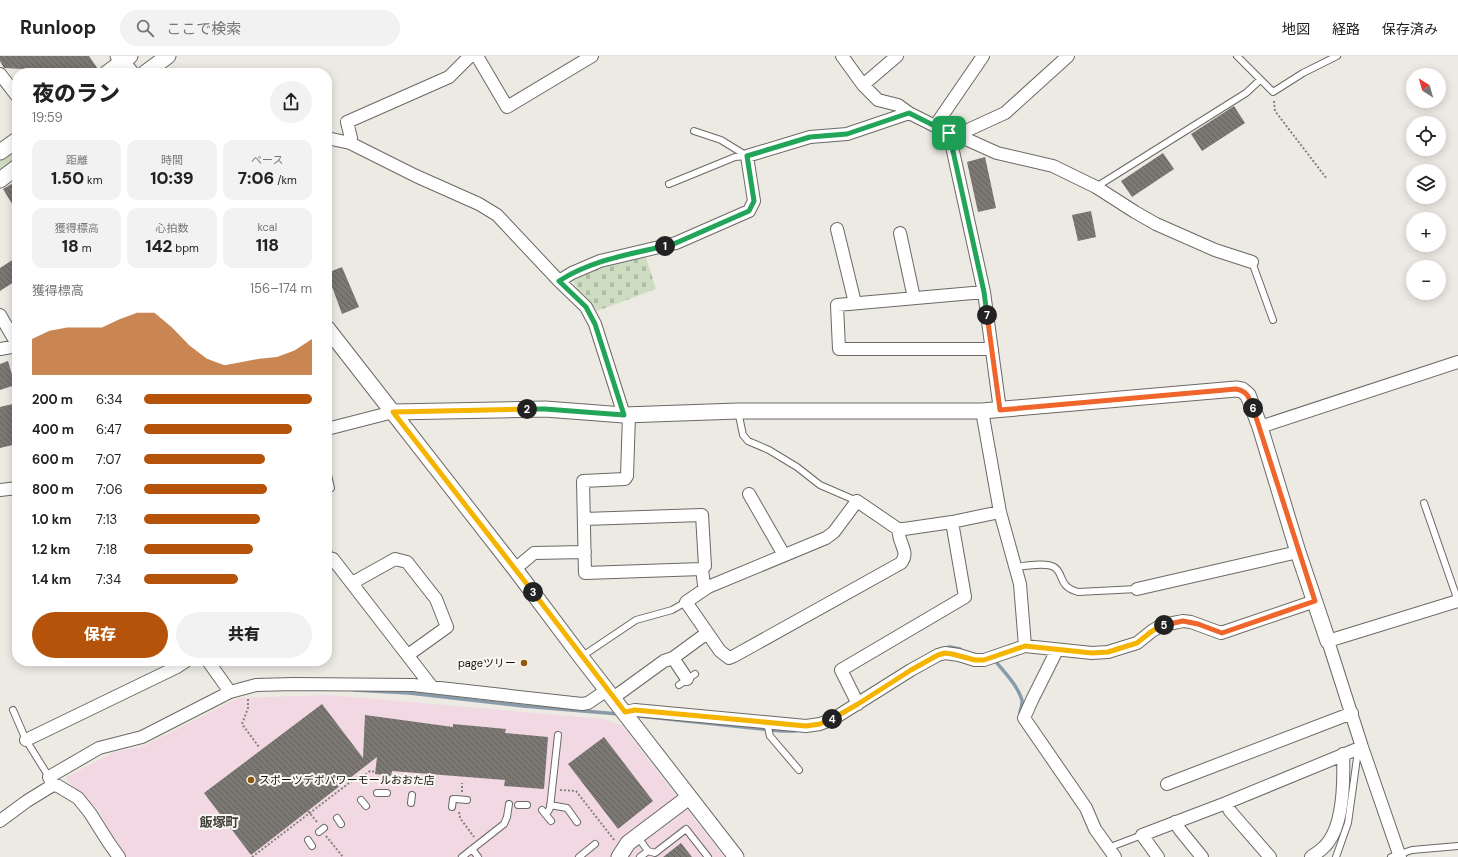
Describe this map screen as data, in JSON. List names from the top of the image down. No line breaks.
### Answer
{"districts":["飯塚町"],"places":["pageツリー","スポーツデポパワーモールおおた店"],"north":"top left","page":{"header":"Runloop","search":"ここで検索","nav":["地図","経路","保存済み"],"map_buttons":["+","−"],"heading":["夜のラン","19:59"],"stats":[["距離","1.50 km"],["時間","10:39"],["ペース","7:06 /km"],["獲得標高","18 m"],["心拍数","142 bpm"],["kcal","118"]],"pins":["1","7","6","2","3","5","4"],"chart":["獲得標高","156–174 m"],"list":[{"name":"200 m","note":"6:34"},{"name":"400 m","note":"6:47"},{"name":"600 m","note":"7:07"},{"name":"800 m","note":"7:06"},{"name":"1.0 km","note":"7:13"},{"name":"1.2 km","note":"7:18"},{"name":"1.4 km","note":"7:34"}],"buttons":["保存","共有"]}}
